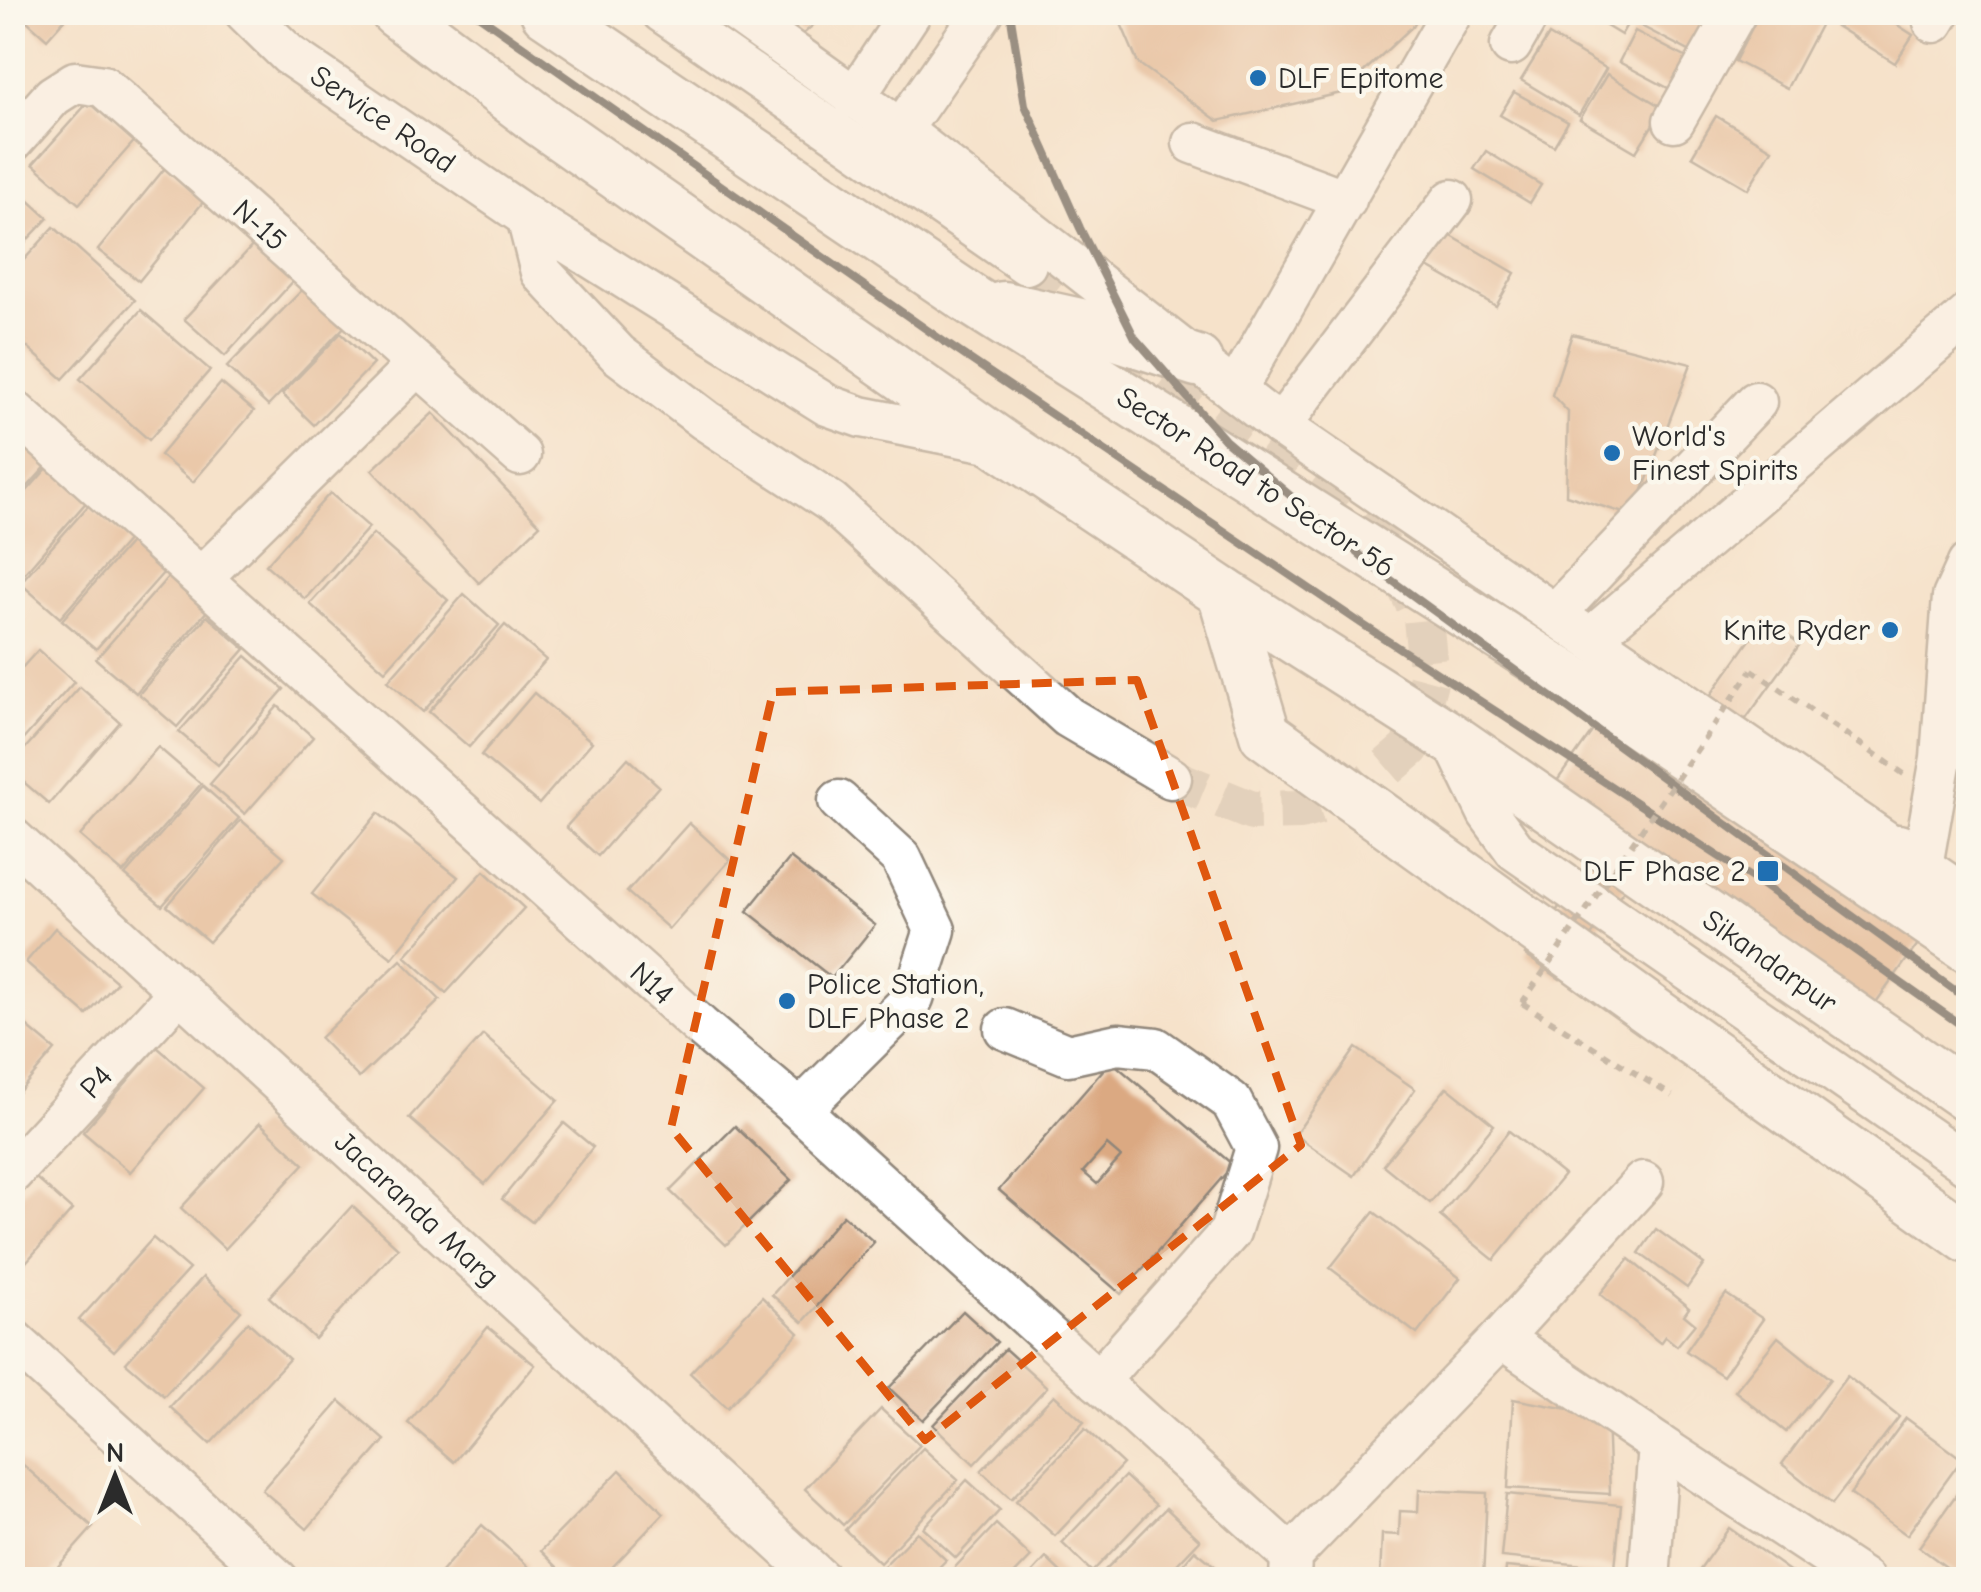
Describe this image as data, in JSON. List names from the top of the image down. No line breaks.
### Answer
{"streets":{"main road":["Sector Road to Sector 56","Sikandarpur"],"street":["Service Road","N-15","N14","P4","Jacaranda Marg"]},"crossings":[["P4","Jacaranda Marg"]],"places":{"other":["DLF Epitome","World's Finest Spirits","Knite Ryder","Police Station, DLF Phase 2"],"transit":["DLF Phase 2"]},"north":"top"}
